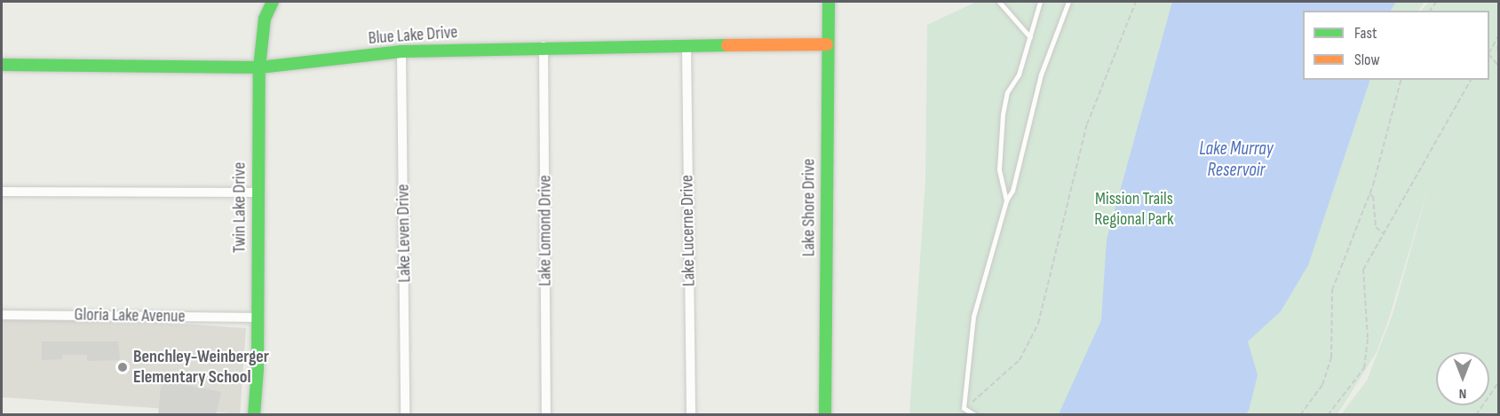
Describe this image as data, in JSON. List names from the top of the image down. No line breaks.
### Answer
{"streets":{"street":["Blue Lake Drive","Twin Lake Drive","Lake Shore Drive","Lake Lomond Drive","Lake Lucerne Drive","Lake Leven Drive","Gloria Lake Avenue"]},"crossings":[["Blue Lake Drive","Twin Lake Drive"],["Blue Lake Drive","Lake Shore Drive"],["Blue Lake Drive","Lake Lomond Drive"],["Blue Lake Drive","Lake Lucerne Drive"],["Blue Lake Drive","Lake Leven Drive"],["Twin Lake Drive","Gloria Lake Avenue"]],"water":["Lake Murray Reservoir"],"parks":["Mission Trails Regional Park"],"places":["Benchley-Weinberger Elementary School"],"legend":["Fast","Slow"],"north":"bottom"}
